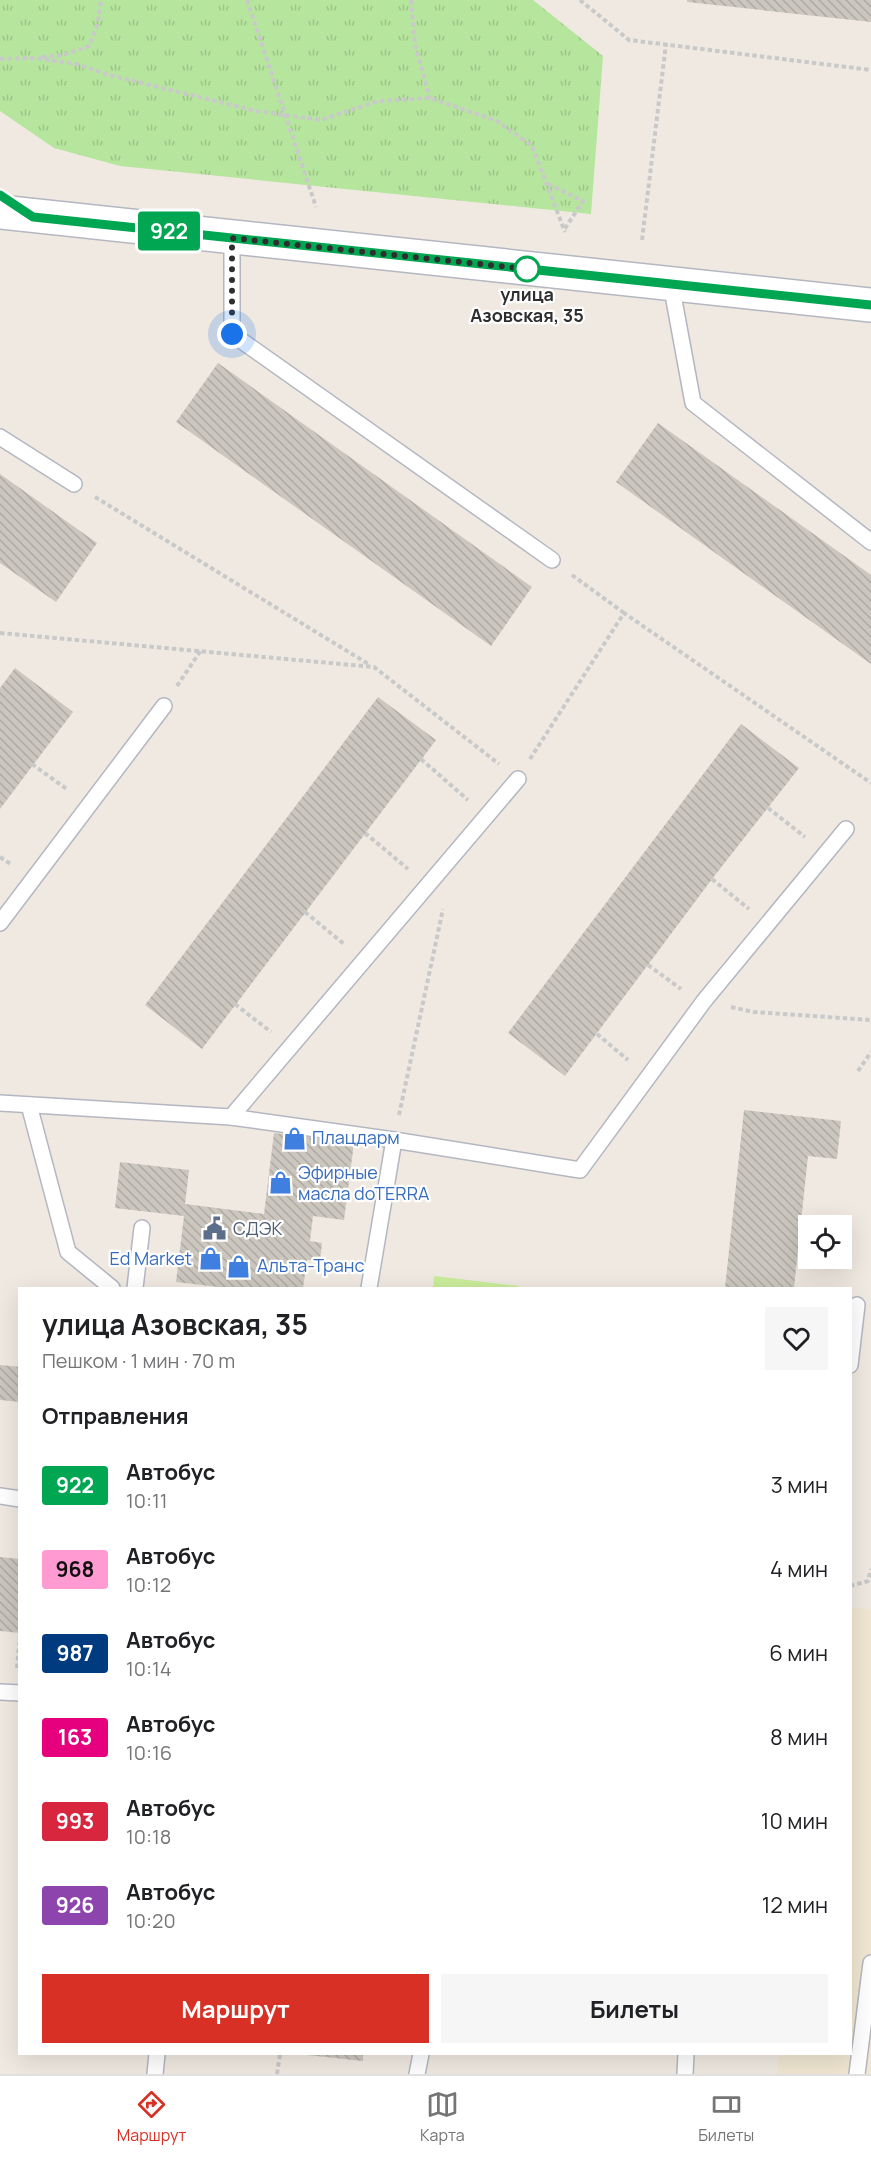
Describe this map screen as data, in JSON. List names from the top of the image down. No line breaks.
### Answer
{"places":{"other":["улица Азовская, 35"],"shop":["Плацдарм","Эфирные масла doTERRA","Ed Market","Альта-Транс"],"public building":["СДЭК"]},"lines":["bus line 922"],"page":{"on_map":"922","heading":[["улица Азовская, 35","Пешком · 1 мин · 70 m"],"Отправления"],"list":[{"mark":"922","name":"Автобус","note":"10:11","value":"3 мин"},{"mark":"968","name":"Автобус","note":"10:12","value":"4 мин"},{"mark":"987","name":"Автобус","note":"10:14","value":"6 мин"},{"mark":"163","name":"Автобус","note":"10:16","value":"8 мин"},{"mark":"993","name":"Автобус","note":"10:18","value":"10 мин"},{"mark":"926","name":"Автобус","note":"10:20","value":"12 мин"}],"buttons":["Маршрут","Билеты"],"tabs":["Маршрут","Карта","Билеты"]}}
